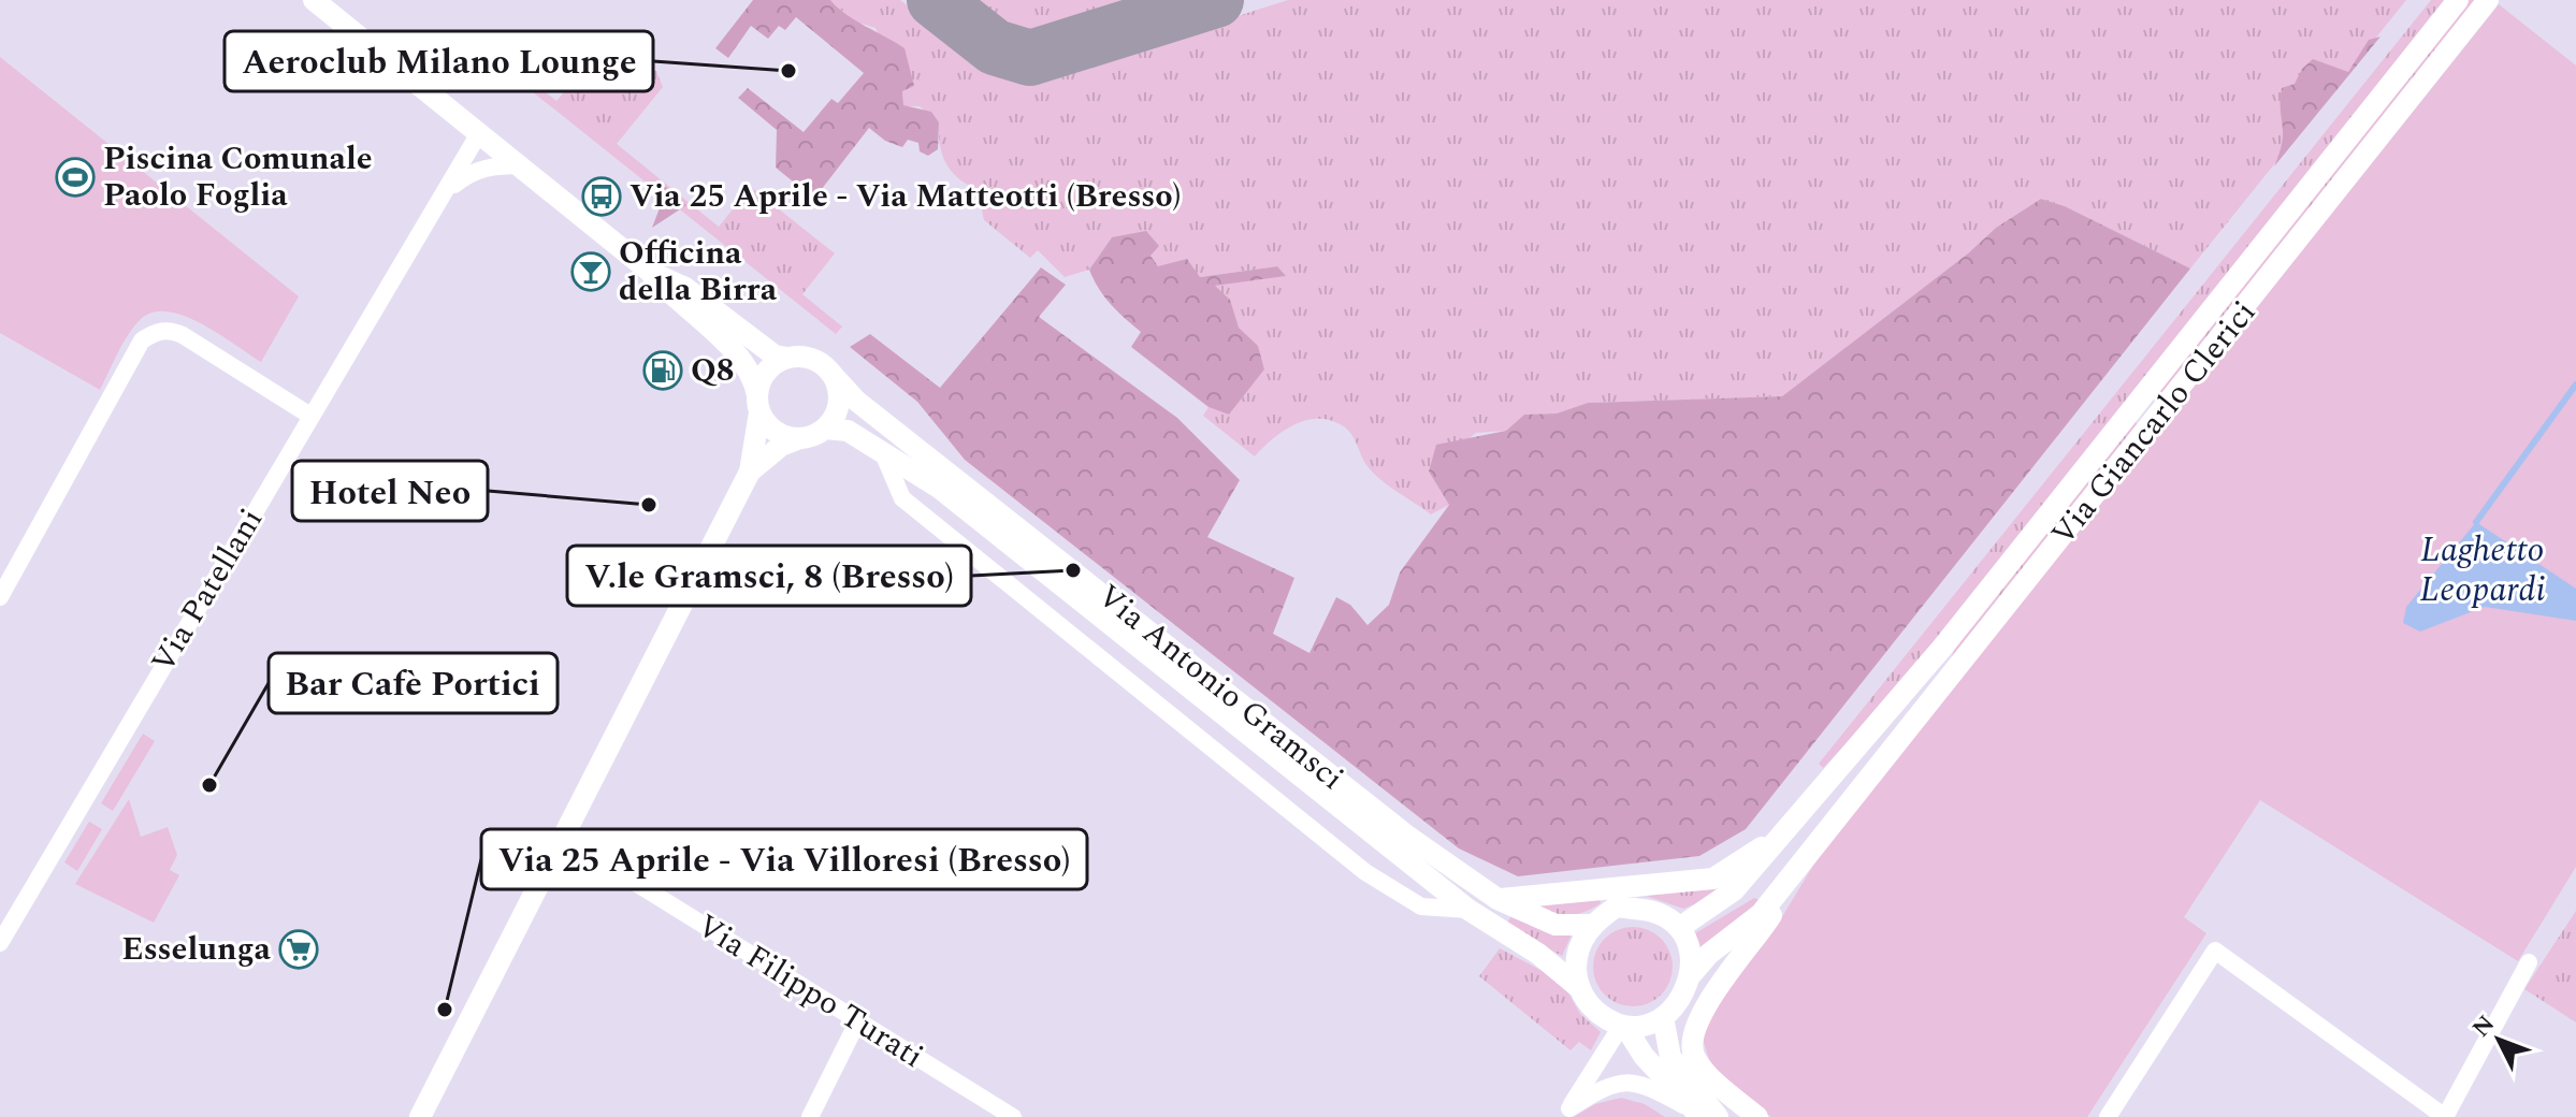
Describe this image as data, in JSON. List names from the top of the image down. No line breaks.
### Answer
{"streets":{"street":["Via Giancarlo Clerici","Via Patellani","Via Antonio Gramsci","Via Filippo Turati"]},"crossings":[["Via Giancarlo Clerici","Via Antonio Gramsci"]],"water":["Laghetto Leopardi"],"places":{"other":["Aeroclub Milano Lounge","Hotel Neo","V.le Gramsci, 8 (Bresso)","Bar Cafè Portici","Via 25 Aprile - Via Villoresi (Bresso)"],"sports":["Piscina Comunale Paolo Foglia"],"bus stop":["Via 25 Aprile - Via Matteotti (Bresso)"],"bar":["Officina della Birra"],"fuel station":["Q8"],"supermarket":["Esselunga"]},"north":"top left"}
